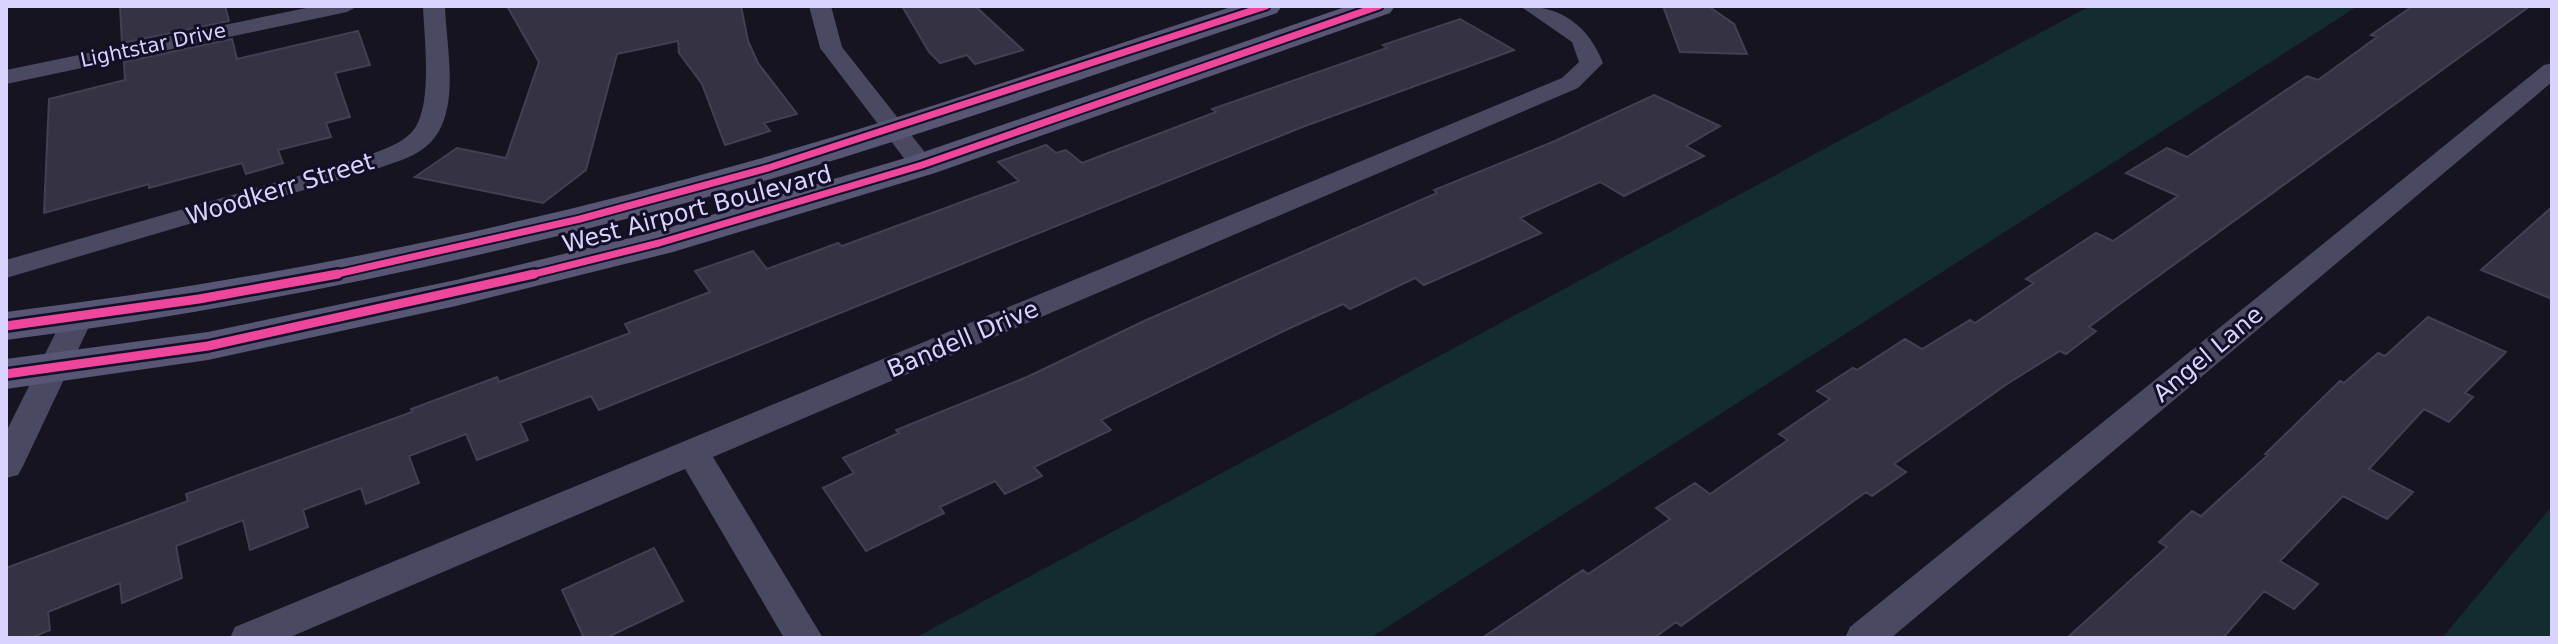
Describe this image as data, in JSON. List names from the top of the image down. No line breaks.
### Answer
{"streets":{"main road":["West Airport Boulevard"],"street":["Lightstar Drive","Woodkerr Street","Bandell Drive","Angel Lane"]}}
